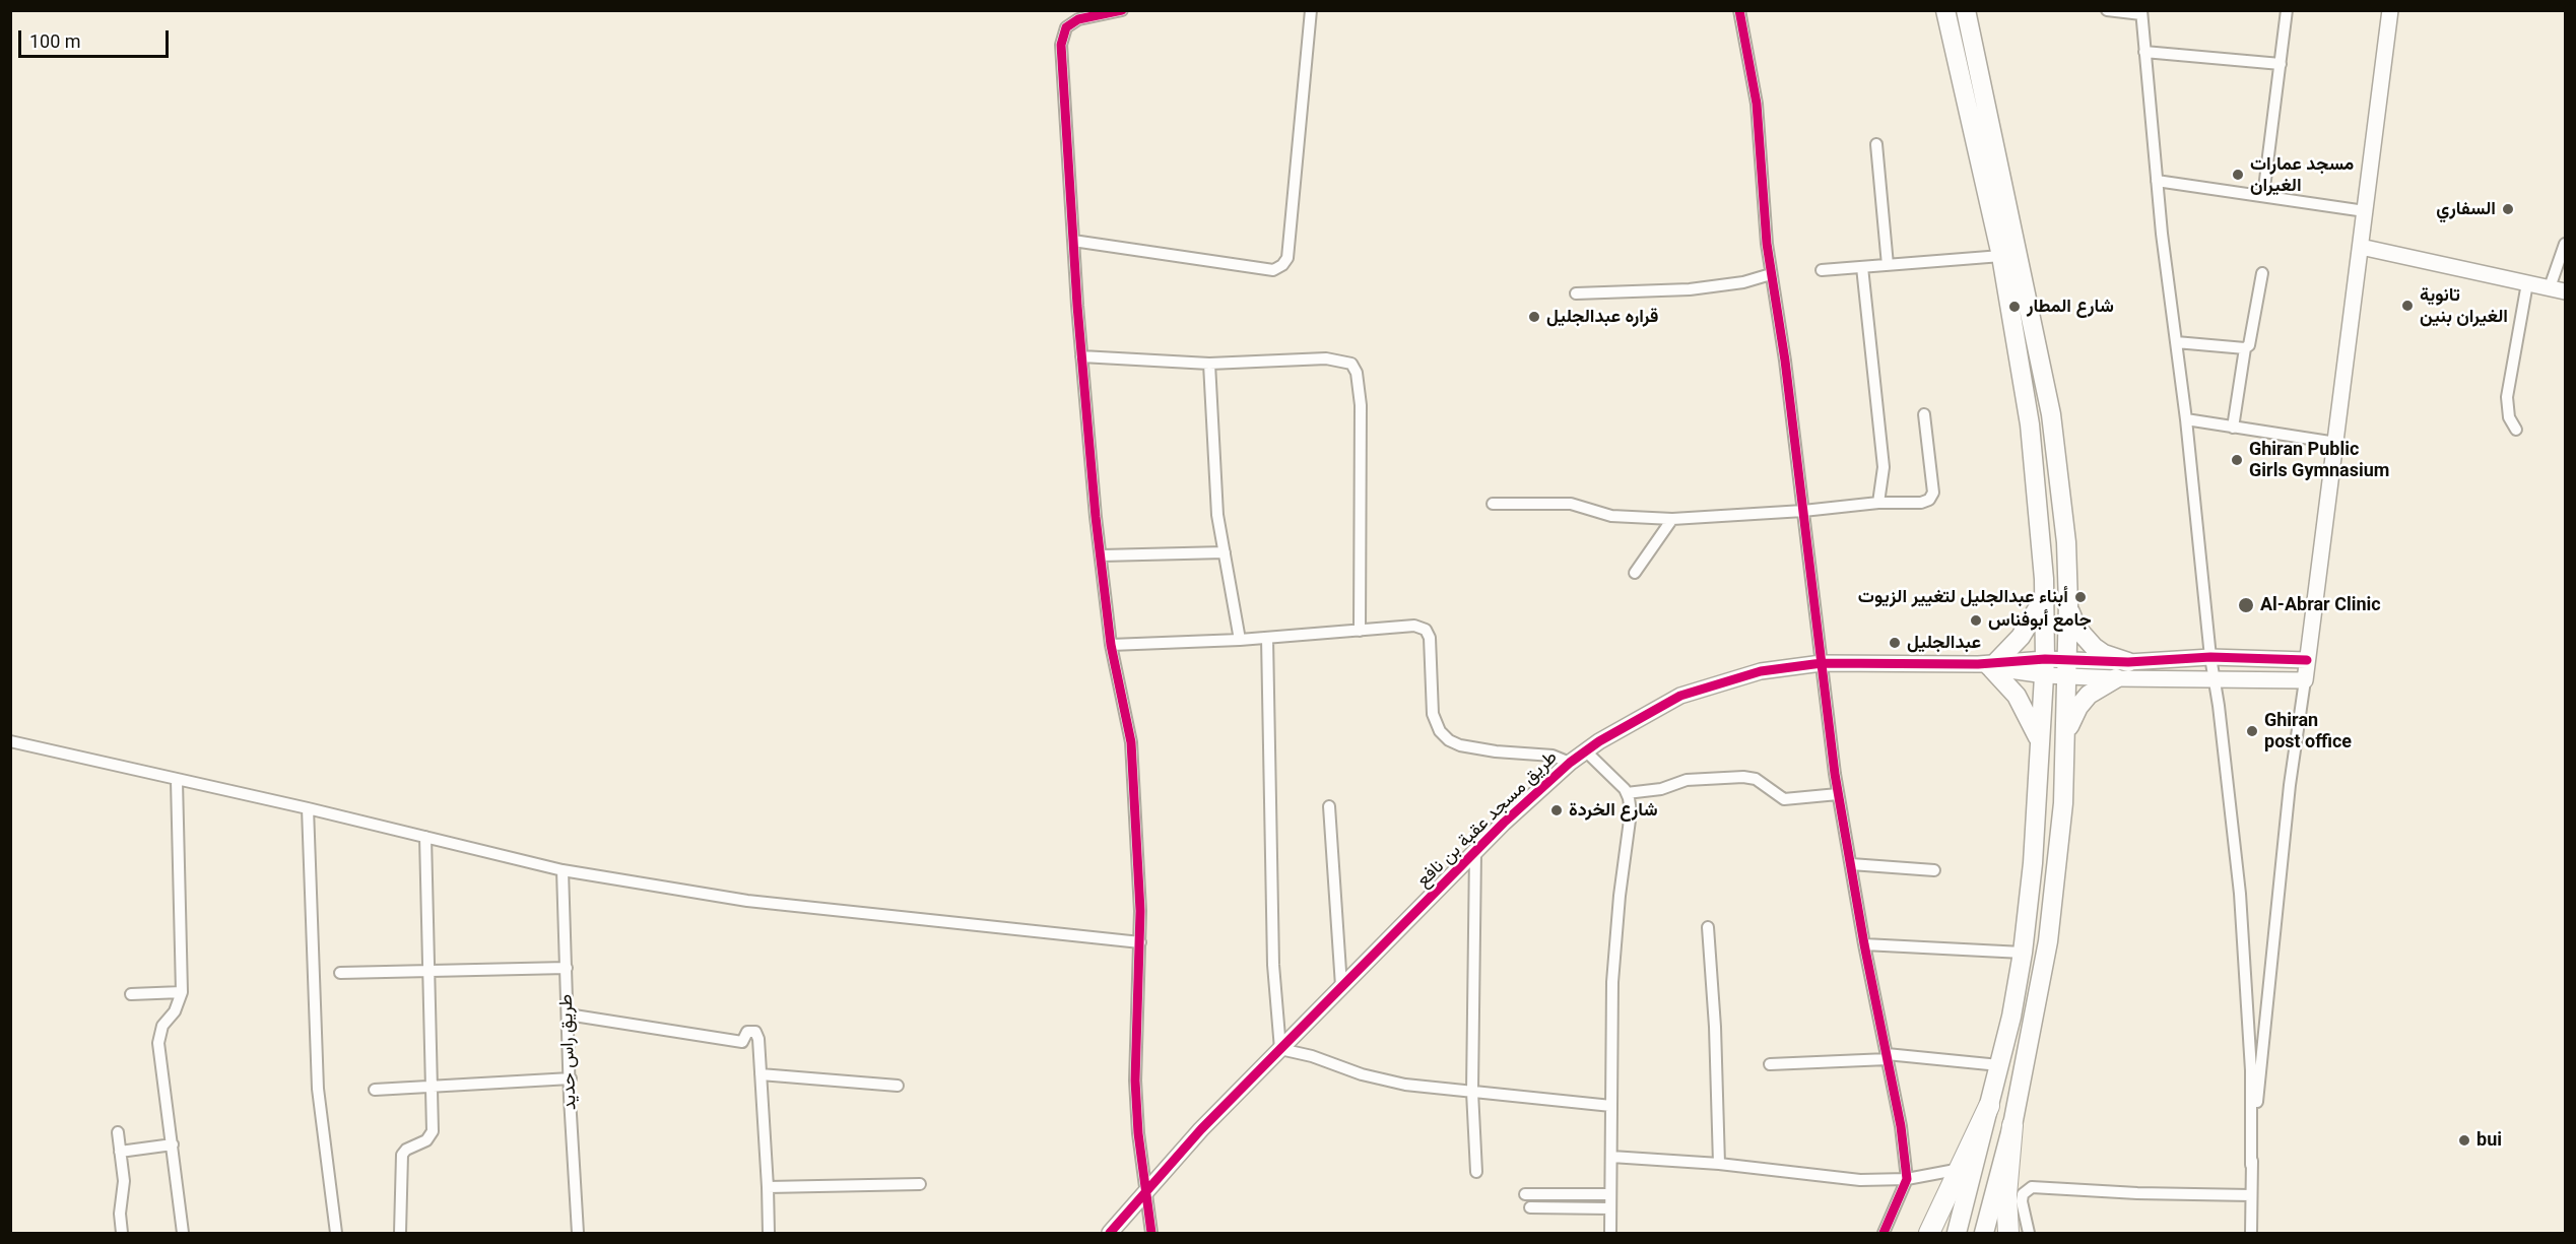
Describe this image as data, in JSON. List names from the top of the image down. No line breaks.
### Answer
{"streets":{"street":["طريق مسجد عقبة بن نافع","طريق راس حديد"]},"places":["مسجد عمارات الغيران","السفاري","تانوية الغيران بنين","شارع المطار","قراره عبدالجليل","Ghiran Public Girls Gymnasium","أبناء عبدالجليل لتغيير الزيوت","Al-Abrar Clinic","جامع أبوفناس","عبدالجليل","Ghiran post office","شارع الخردة","bui"],"scale_bar":"100 m"}
